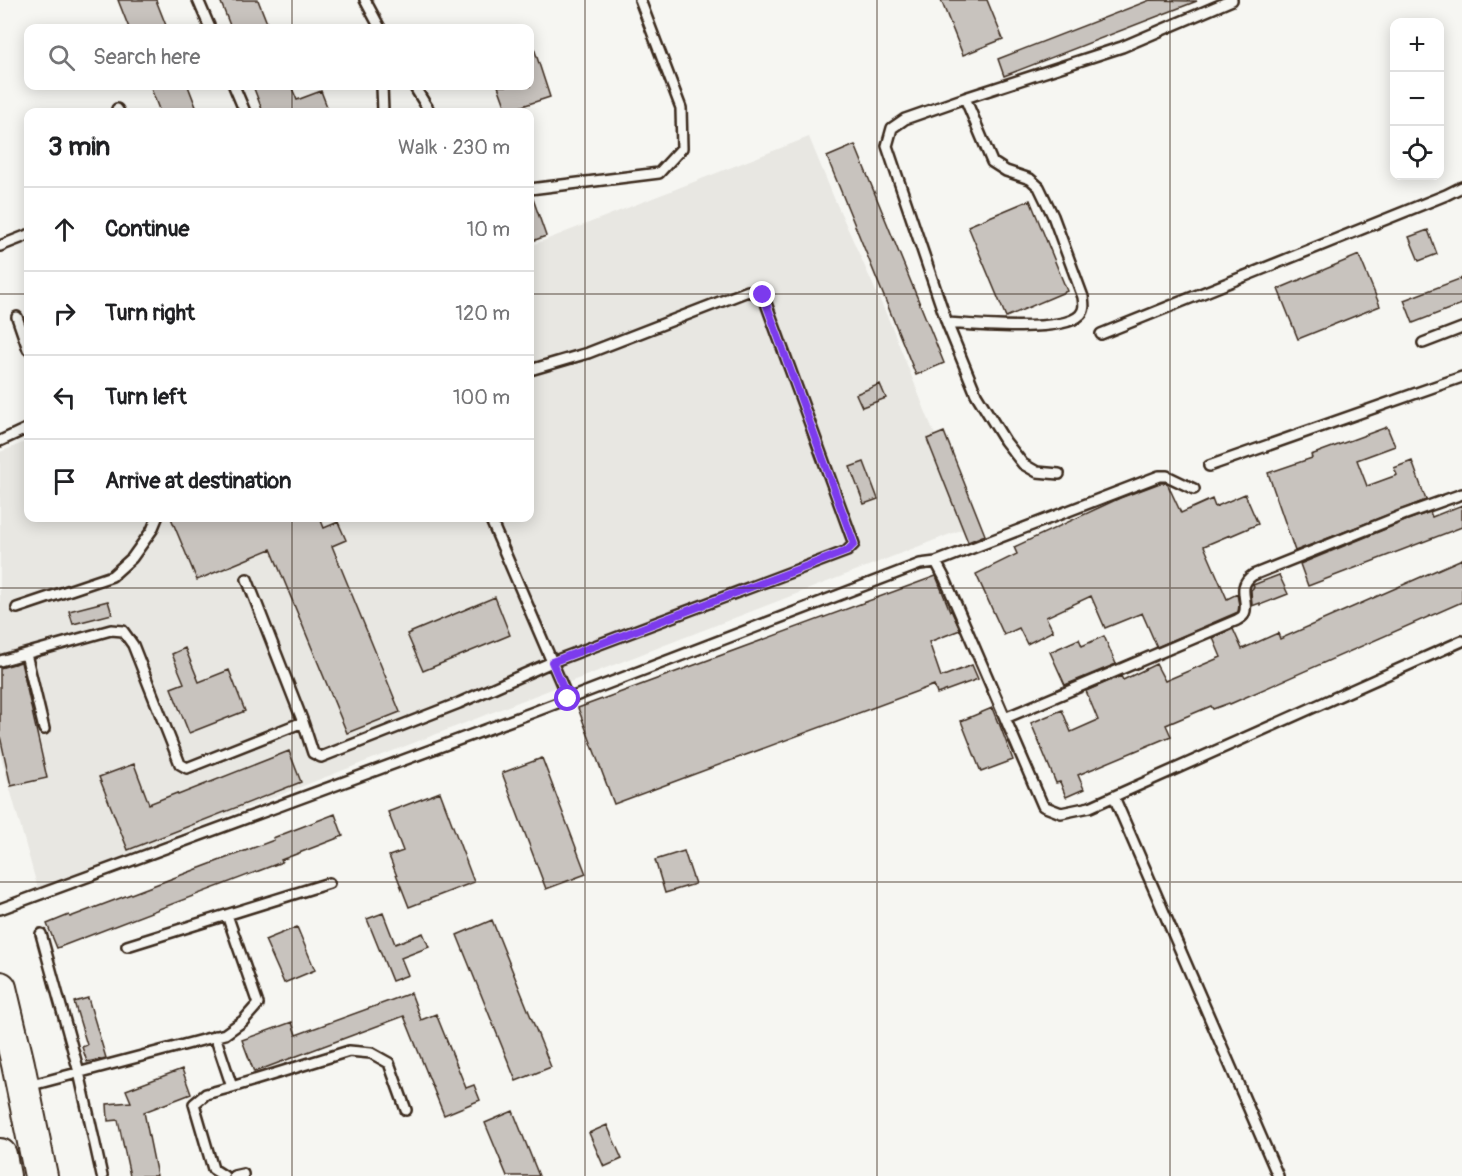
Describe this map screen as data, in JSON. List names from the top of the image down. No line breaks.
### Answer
{"page":{"map_buttons":["+","−"],"search":"Search here","heading":["3 min","Walk · 230 m"],"list":[["Continue","10 m"],["Turn right","120 m"],["Turn left","100 m"],"Arrive at destination"]}}
